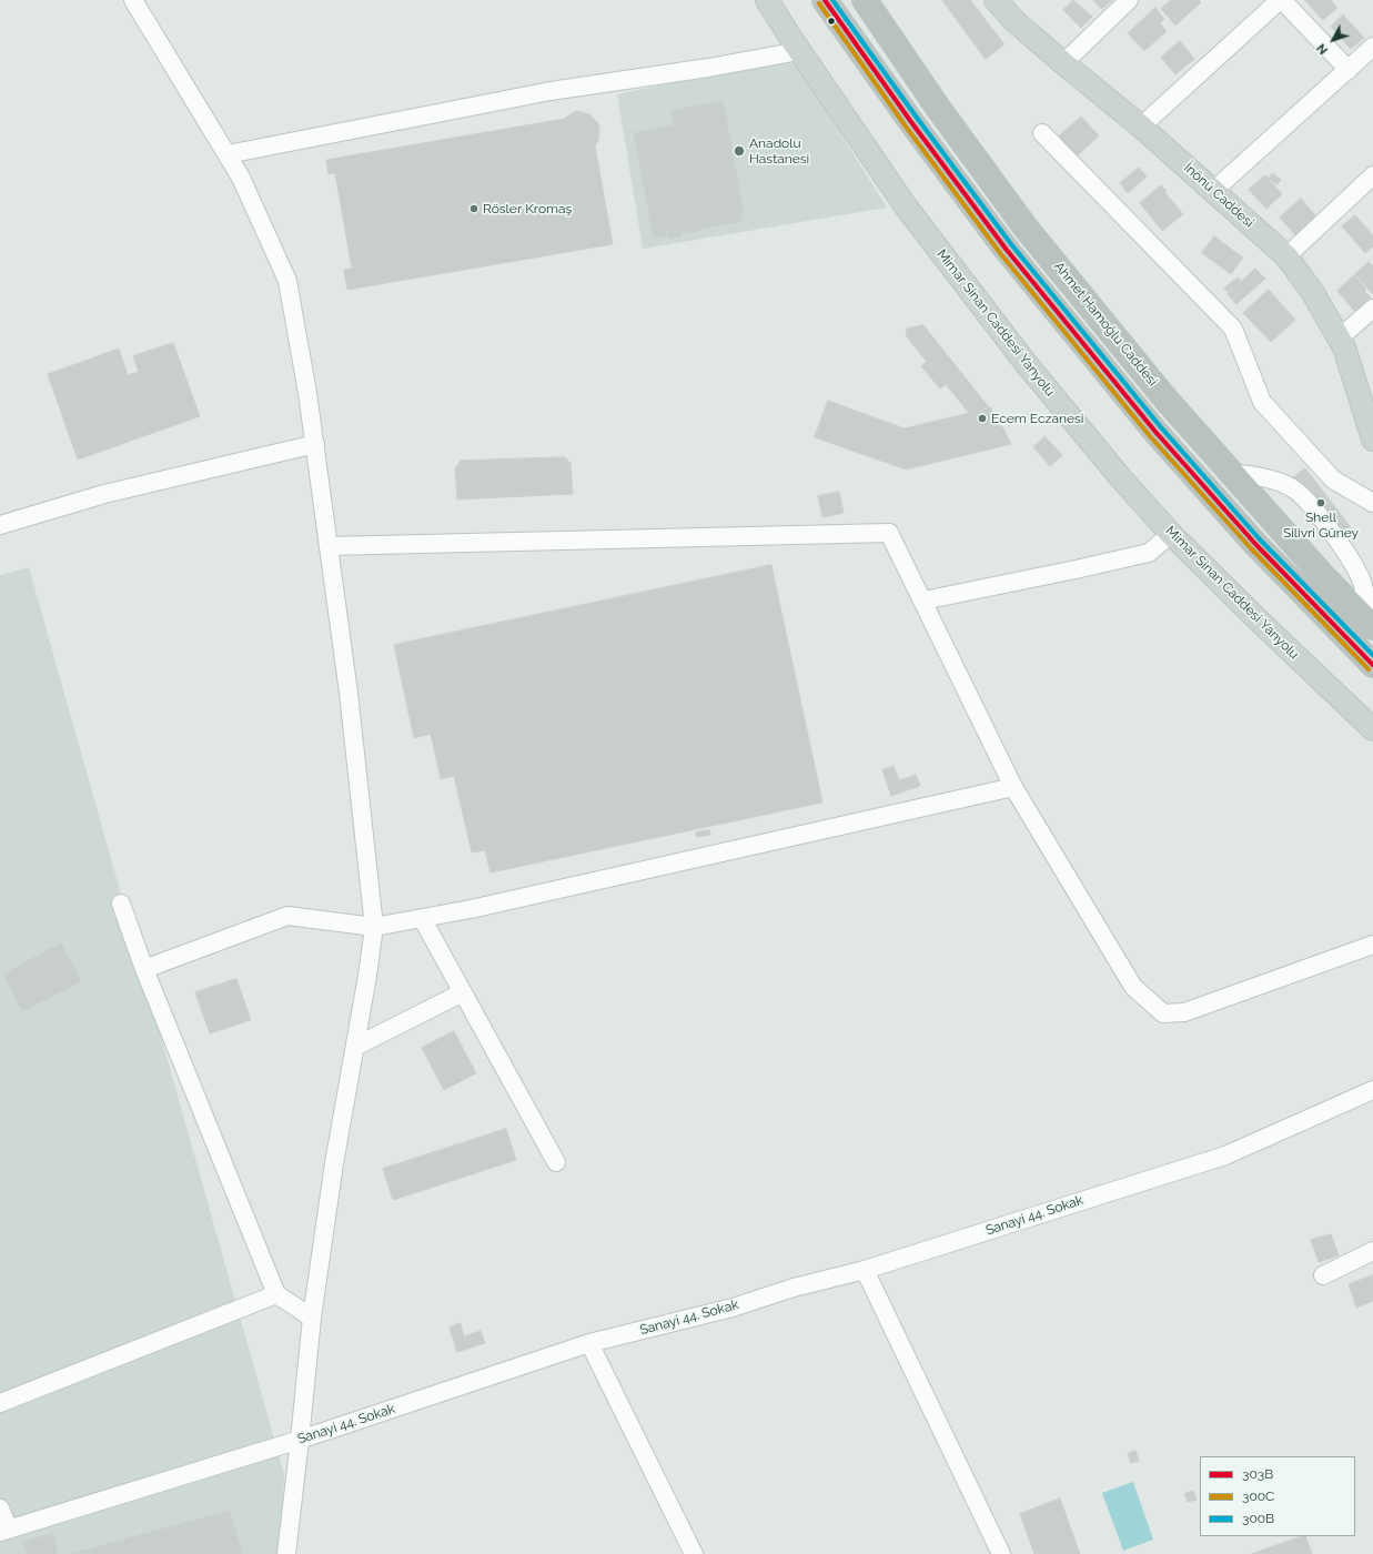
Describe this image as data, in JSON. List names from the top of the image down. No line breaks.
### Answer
{"streets":{"highway":["Ahmet Hamoğlu Caddesi"],"main road":["İnönü Caddesi","Mimar Sinan Caddesi Yanyolu"],"street":["Sanayi 44. Sokak"]},"places":["Anadolu Hastanesi","Rösler Kromaş","Ecem Eczanesi","Shell Silivri Güney"],"lines":["transit line 303B","transit line 300B","transit line 300C"],"legend":["303B","300C","300B"],"north":"bottom left"}
